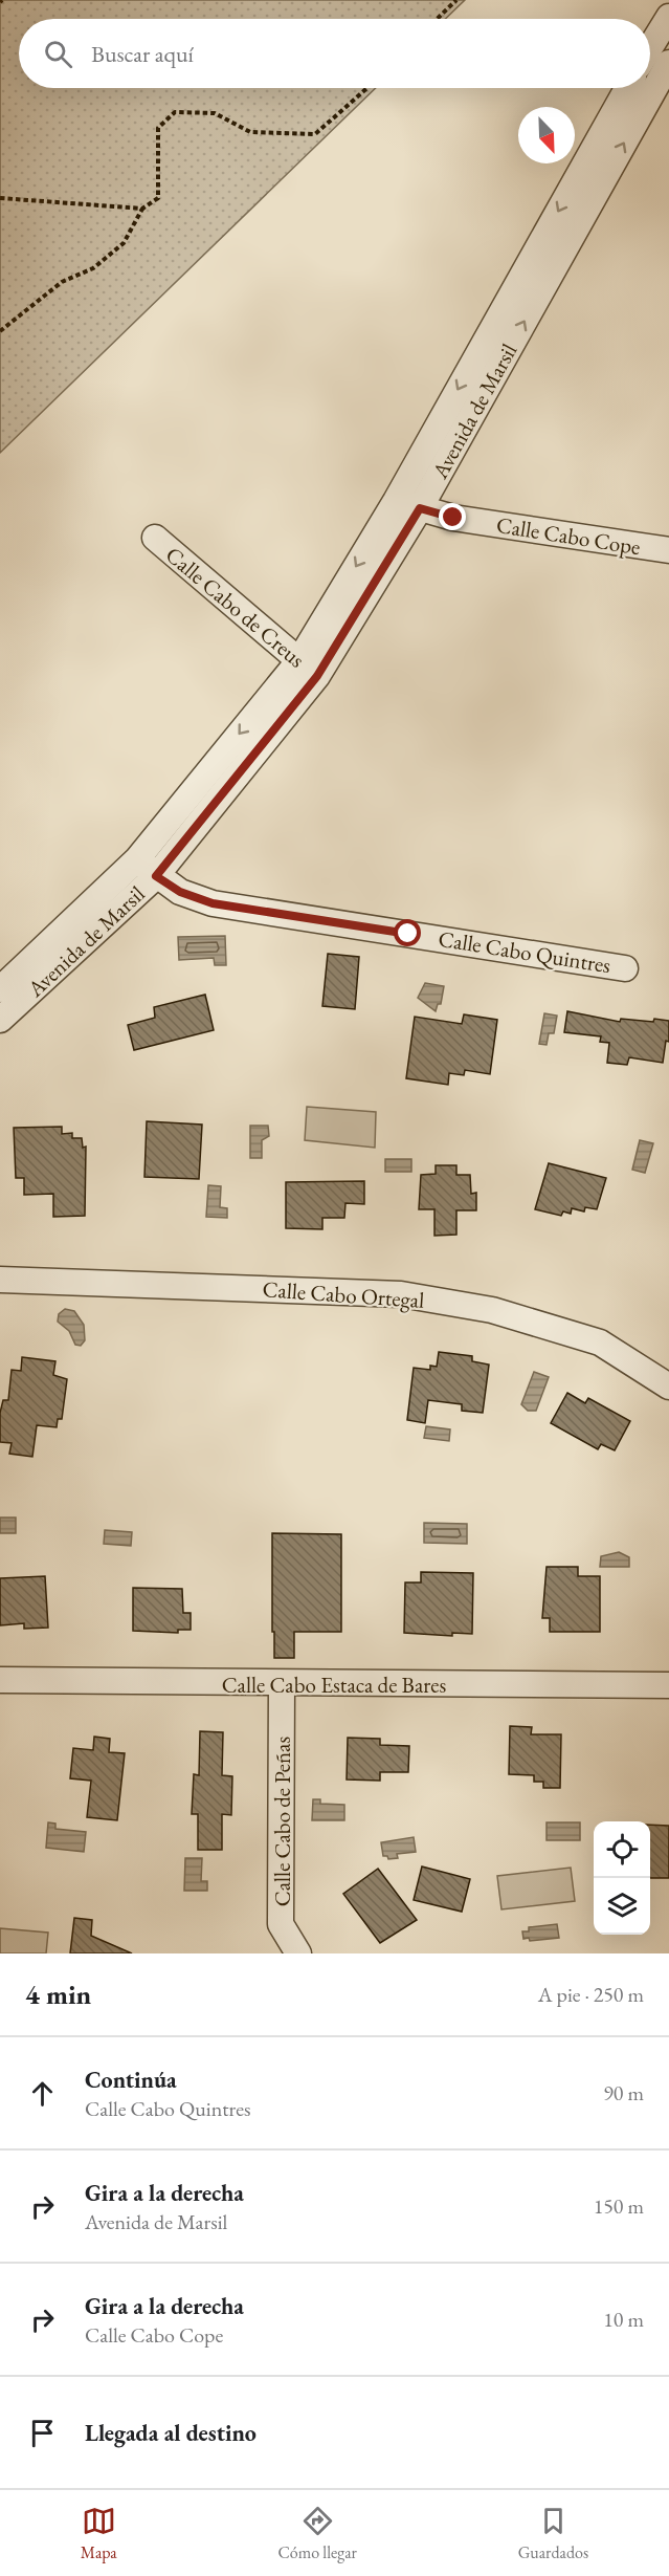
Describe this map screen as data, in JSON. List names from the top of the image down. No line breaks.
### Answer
{"streets":{"street":["Avenida de Marsil","Calle Cabo Cope","Calle Cabo de Creus","Calle Cabo Quintres","Calle Cabo Ortegal","Calle Cabo Estaca de Bares","Calle Cabo de Peñas"]},"crossings":[["Avenida de Marsil","Calle Cabo Cope"],["Avenida de Marsil","Calle Cabo de Creus"],["Avenida de Marsil","Calle Cabo Quintres"],["Calle Cabo Estaca de Bares","Calle Cabo de Peñas"]],"north":"bottom right","page":{"search":"Buscar aquí","heading":["4 min","A pie · 250 m"],"list":[["Continúa","Calle Cabo Quintres","90 m"],["Gira a la derecha","Avenida de Marsil","150 m"],["Gira a la derecha","Calle Cabo Cope","10 m"],"Llegada al destino"],"nav":["Mapa","Cómo llegar","Guardados"]}}
